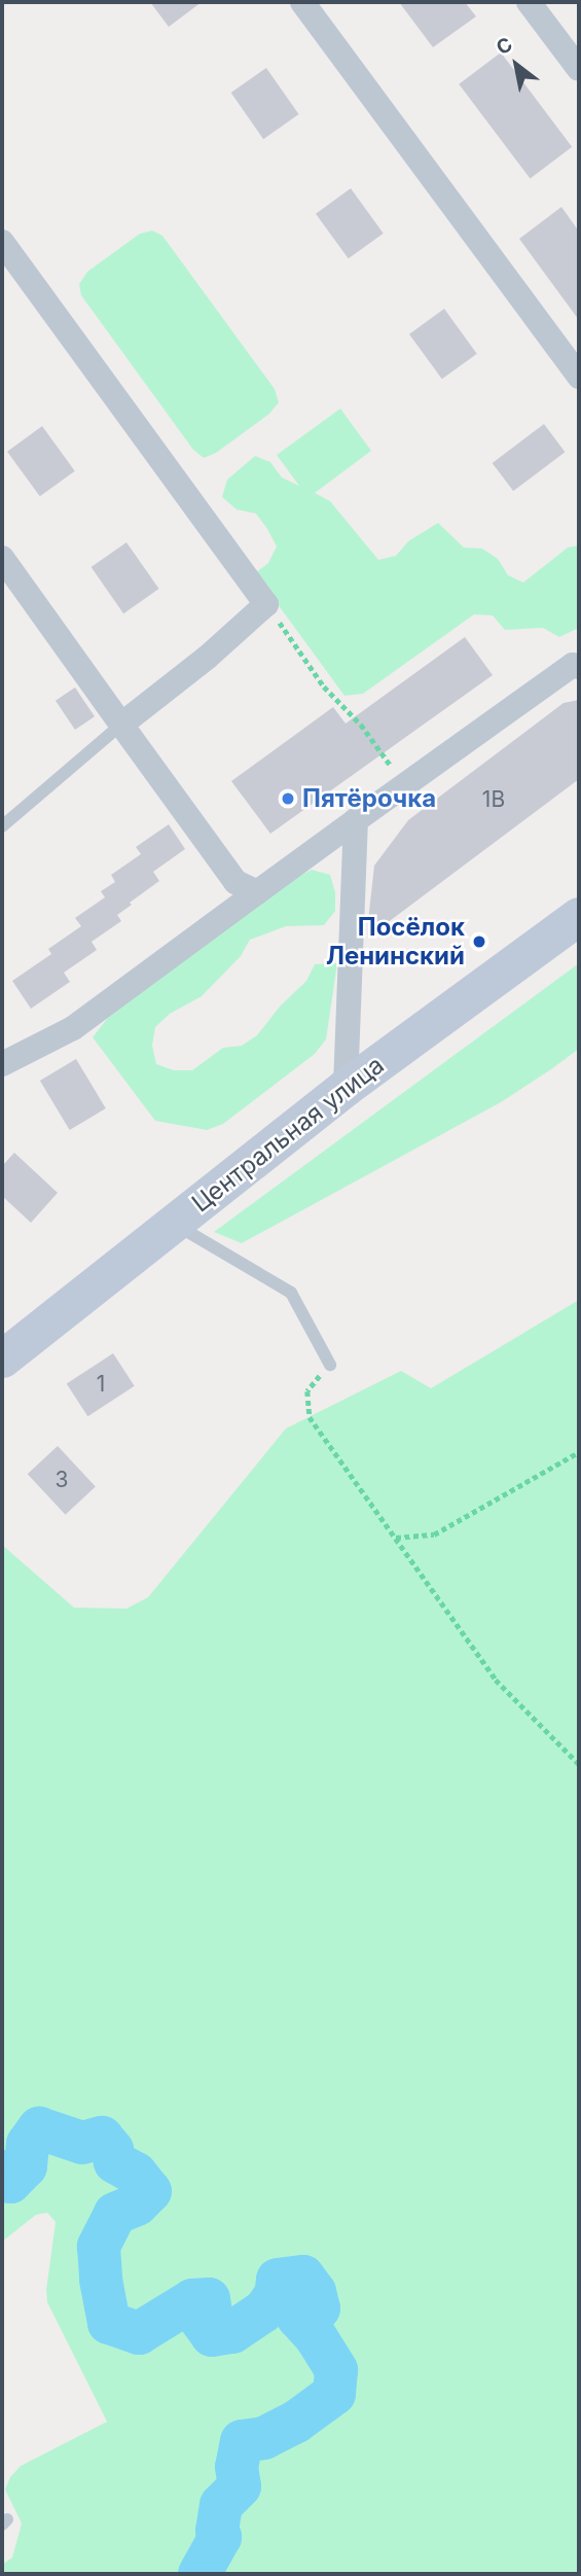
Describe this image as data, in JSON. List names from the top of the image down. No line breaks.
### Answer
{"streets":{"main road":["Центральная улица"]},"places":["Пятёрочка","Посёлок Ленинский"],"house_numbers":["1В","1","3"],"north":"top left"}
